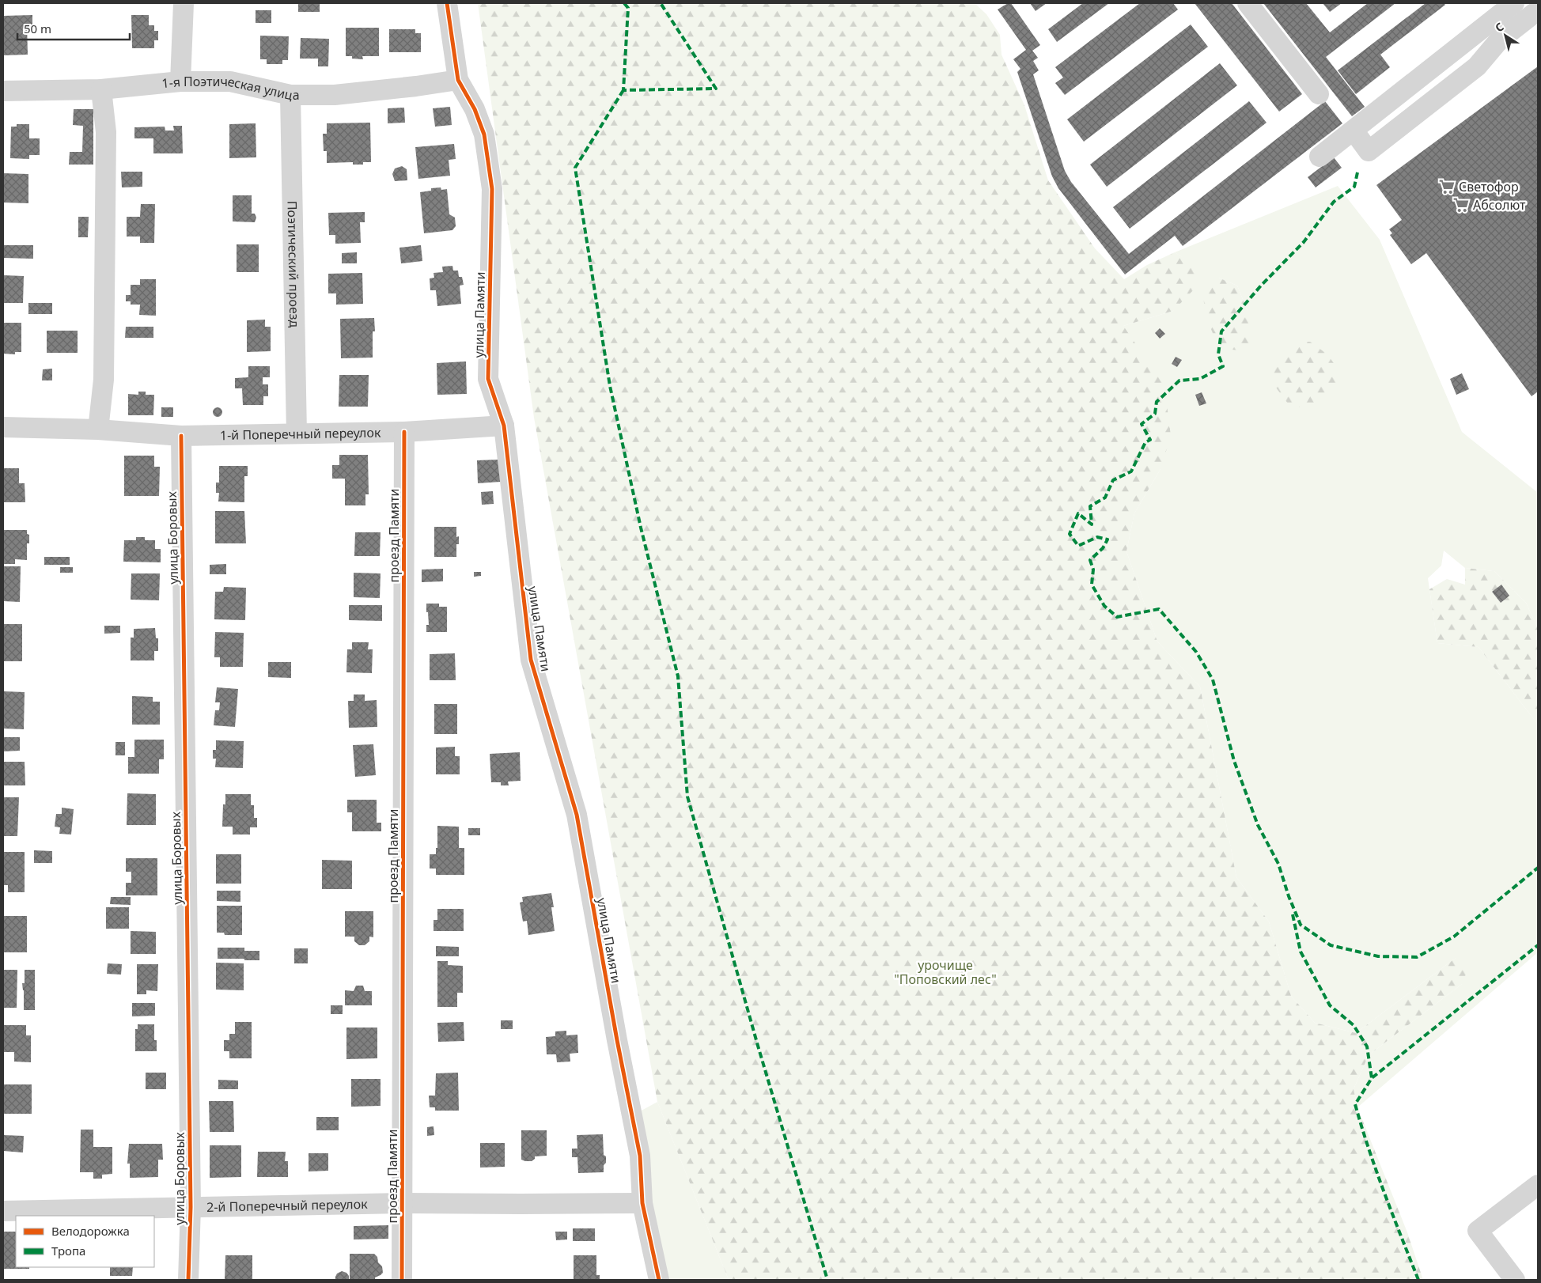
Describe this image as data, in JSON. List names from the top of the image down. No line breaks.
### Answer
{"streets":{"street":["1-я Поэтическая улица","Поэтический проезд","улица Памяти","1-й Поперечный переулок","проезд Памяти","улица Боровых","2-й Поперечный переулок"]},"crossings":[["1-я Поэтическая улица","Поэтический проезд"],["1-я Поэтическая улица","улица Памяти"],["Поэтический проезд","1-й Поперечный переулок"],["улица Памяти","1-й Поперечный переулок"],["улица Памяти","2-й Поперечный переулок"],["1-й Поперечный переулок","проезд Памяти"],["1-й Поперечный переулок","улица Боровых"],["проезд Памяти","2-й Поперечный переулок"],["улица Боровых","2-й Поперечный переулок"]],"parks":["урочище \"Поповский лес\""],"places":{"supermarket":["Светофор","Абсолют"]},"legend":["Велодорожка","Тропа"],"scale_bar":"50 m","north":"top left"}
